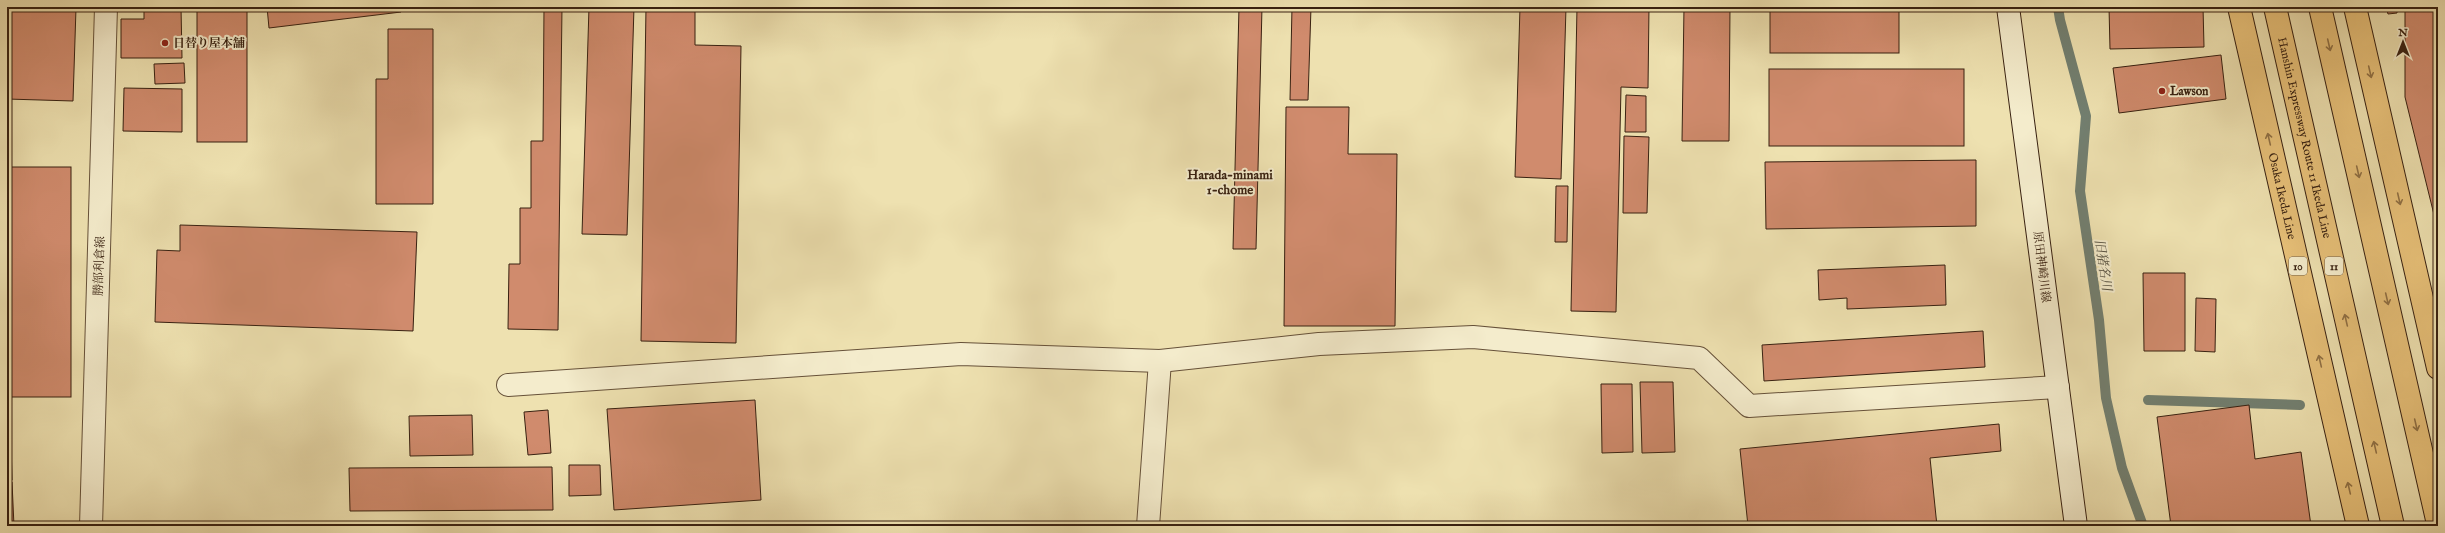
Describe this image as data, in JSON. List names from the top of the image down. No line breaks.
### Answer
{"streets":{"main road":["Hanshin Expressway Route 11 Ikeda Line","Osaka Ikeda Line","10","11"],"street":["勝部利倉線","原田神崎川線"]},"districts":["Harada-minami 1-chome"],"water":["旧猪名川"],"places":["日替り屋本舗","Lawson"],"north":"top"}
